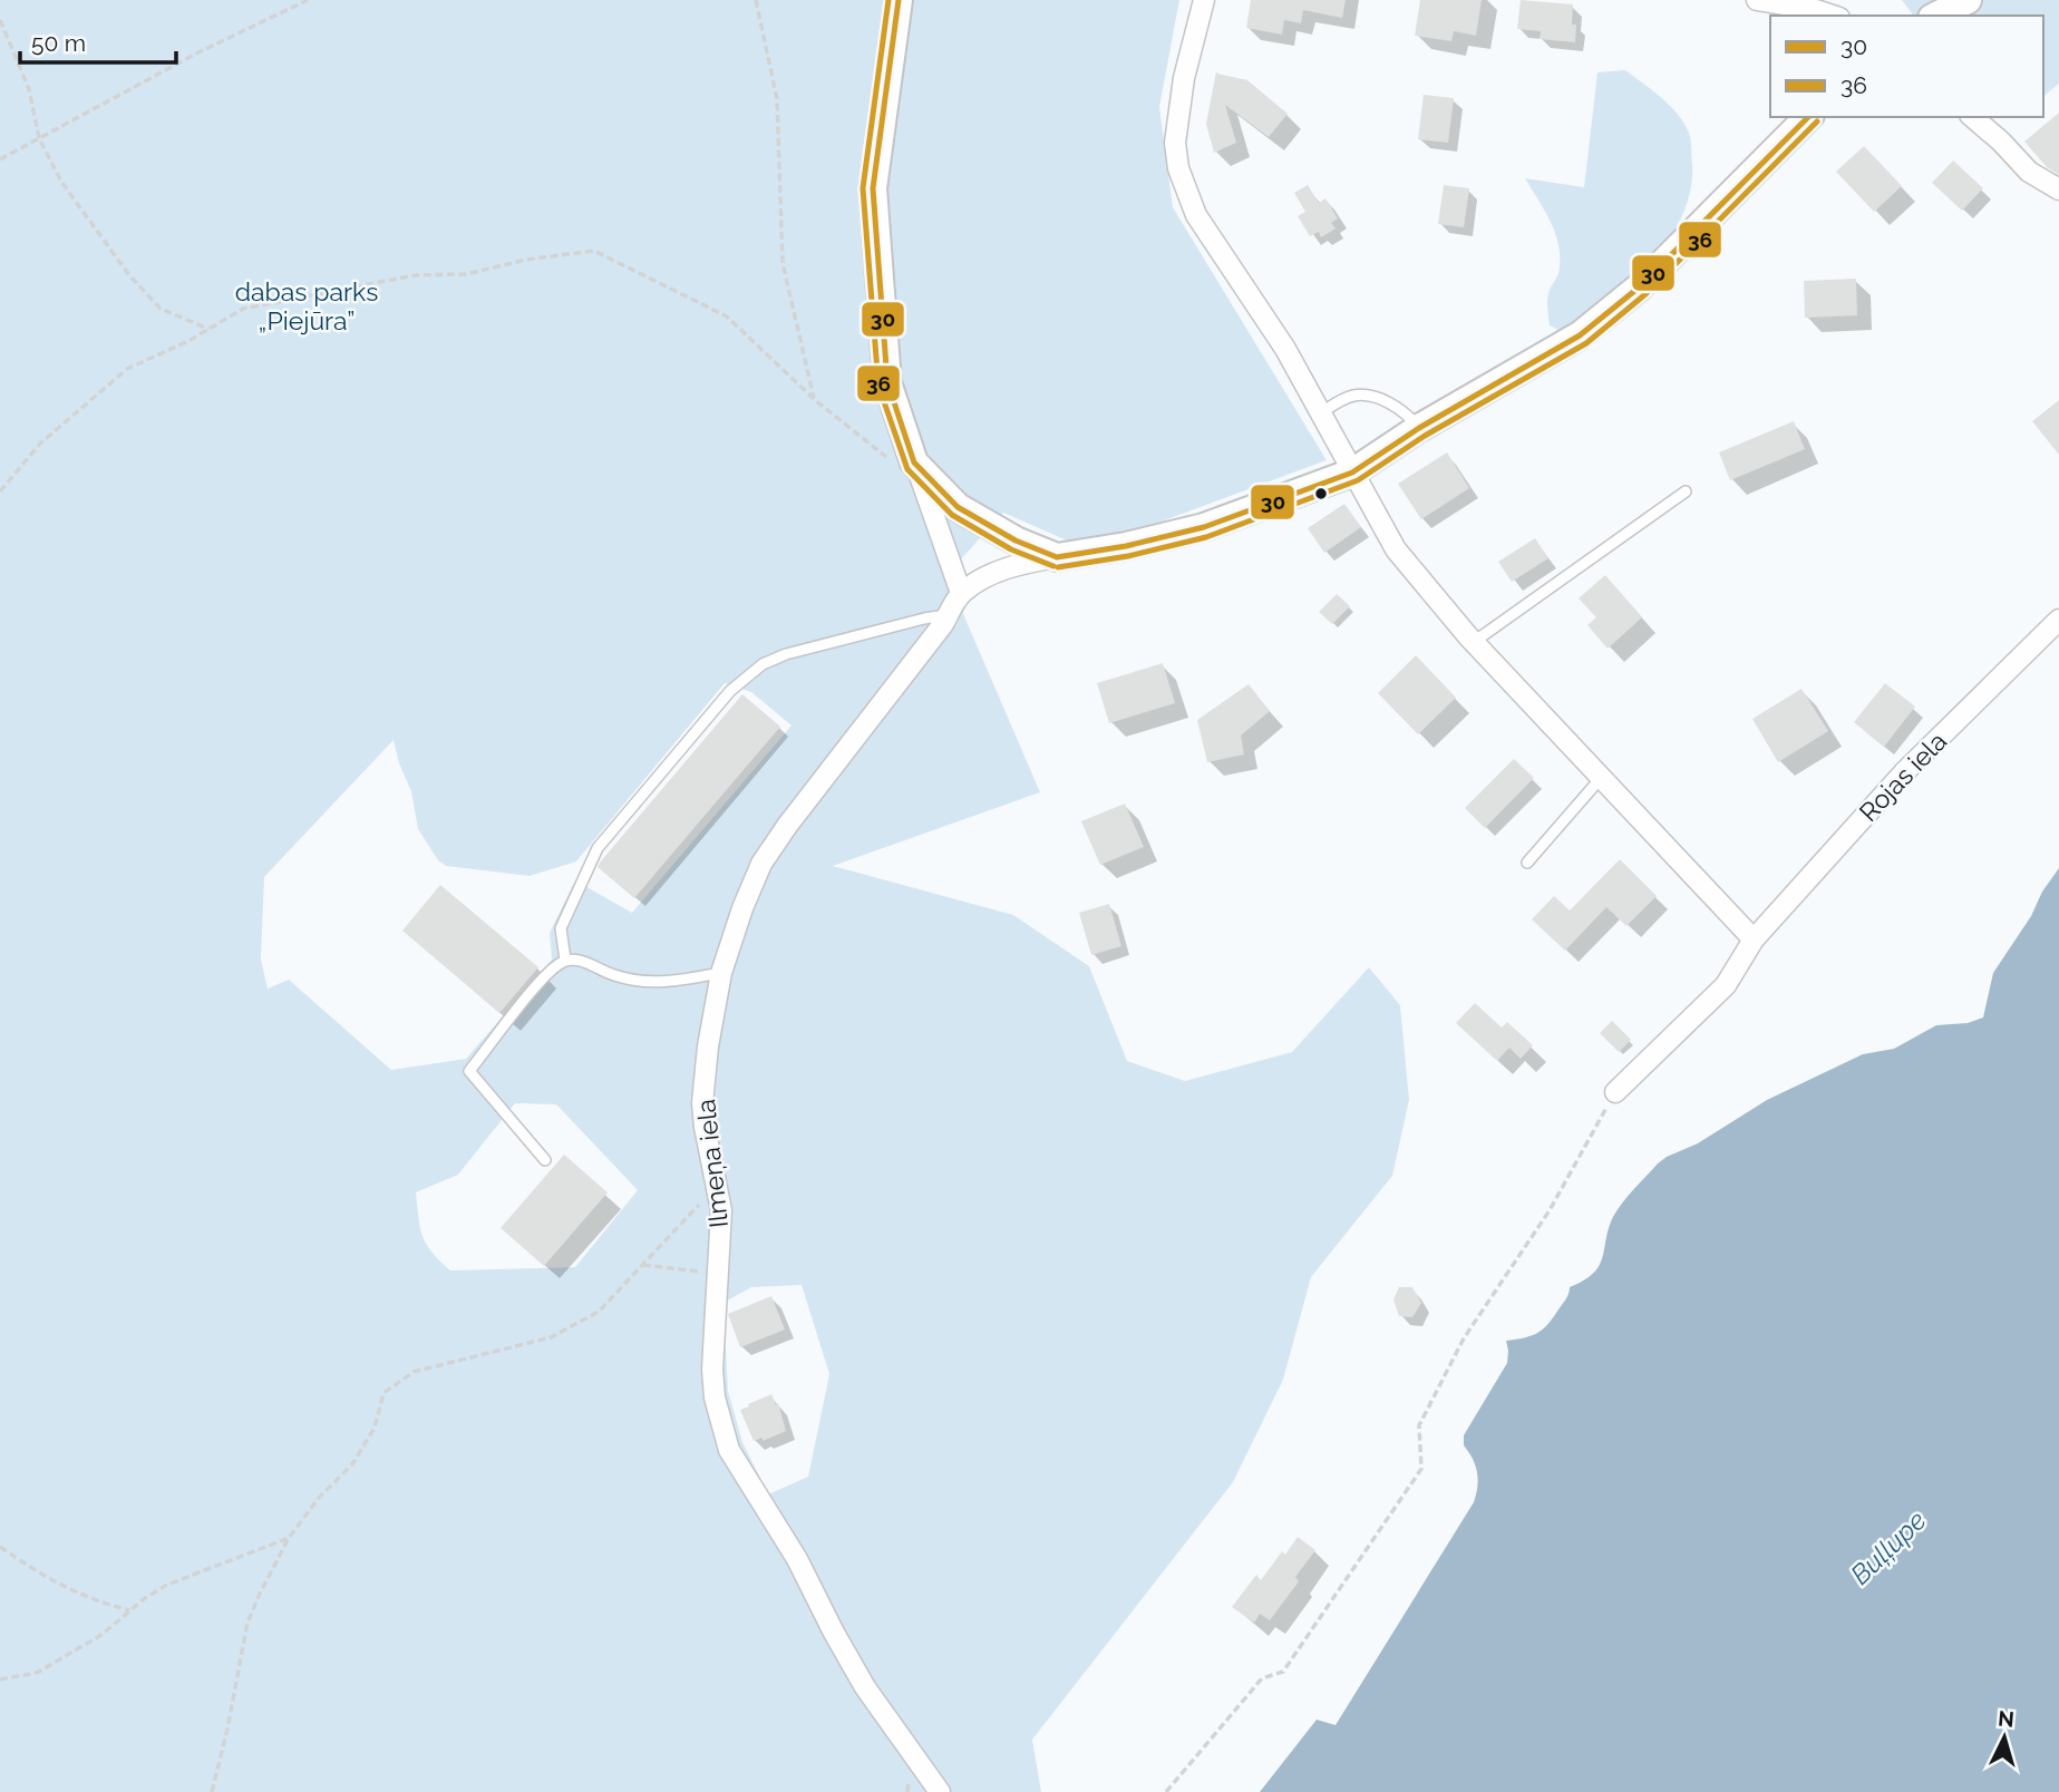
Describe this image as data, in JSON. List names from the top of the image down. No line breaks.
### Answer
{"streets":{"street":["Rojas iela","Ilmeņa iela"]},"water":["Buļļupe"],"parks":["dabas parks „Piejūra”"],"lines":["transit line 30","transit line 36"],"legend":["30","36"],"scale_bar":"50 m","north":"top"}
